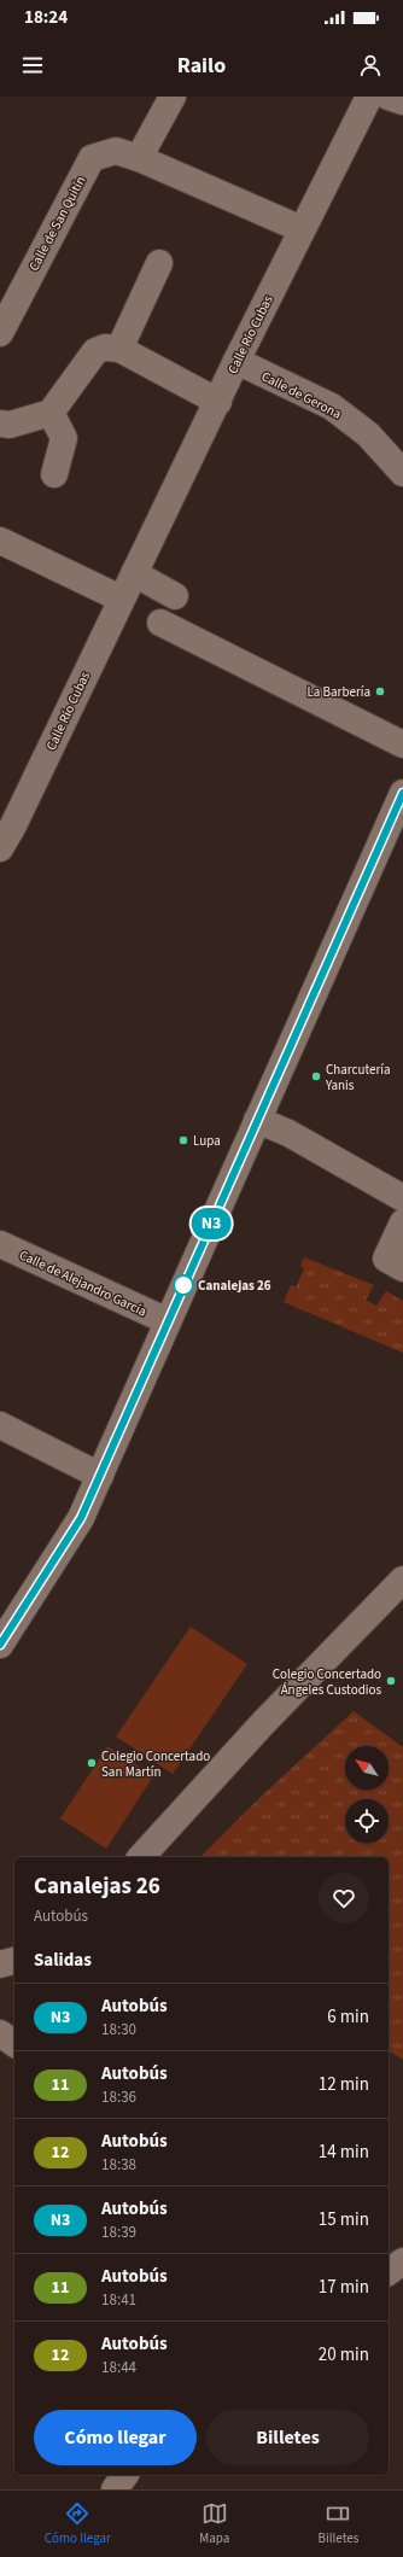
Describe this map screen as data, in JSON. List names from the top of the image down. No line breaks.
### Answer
{"streets":{"street":["Calle de San Quitín","Calle Río Cubas","Calle de Gerona","Calle de Alejandro García"]},"crossings":[["Calle de San Quitín","Calle Río Cubas"],["Calle Río Cubas","Calle de Gerona"]],"places":["La Barbería","Charcutería Yanis","Lupa","Canalejas 26","Colegio Concertado Ángeles Custodios","Colegio Concertado San Martín"],"lines":["bus line N3"],"north":"top left","page":{"status":"18:24","header":"Railo","on_map":"N3","heading":[["Canalejas 26","Autobús"],"Salidas"],"list":[{"mark":"N3","name":"Autobús","note":"18:30","value":"6 min"},{"mark":"11","name":"Autobús","note":"18:36","value":"12 min"},{"mark":"12","name":"Autobús","note":"18:38","value":"14 min"},{"mark":"N3","name":"Autobús","note":"18:39","value":"15 min"},{"mark":"11","name":"Autobús","note":"18:41","value":"17 min"},{"mark":"12","name":"Autobús","note":"18:44","value":"20 min"}],"buttons":["Cómo llegar","Billetes"],"tabs":["Cómo llegar","Mapa","Billetes"]}}
